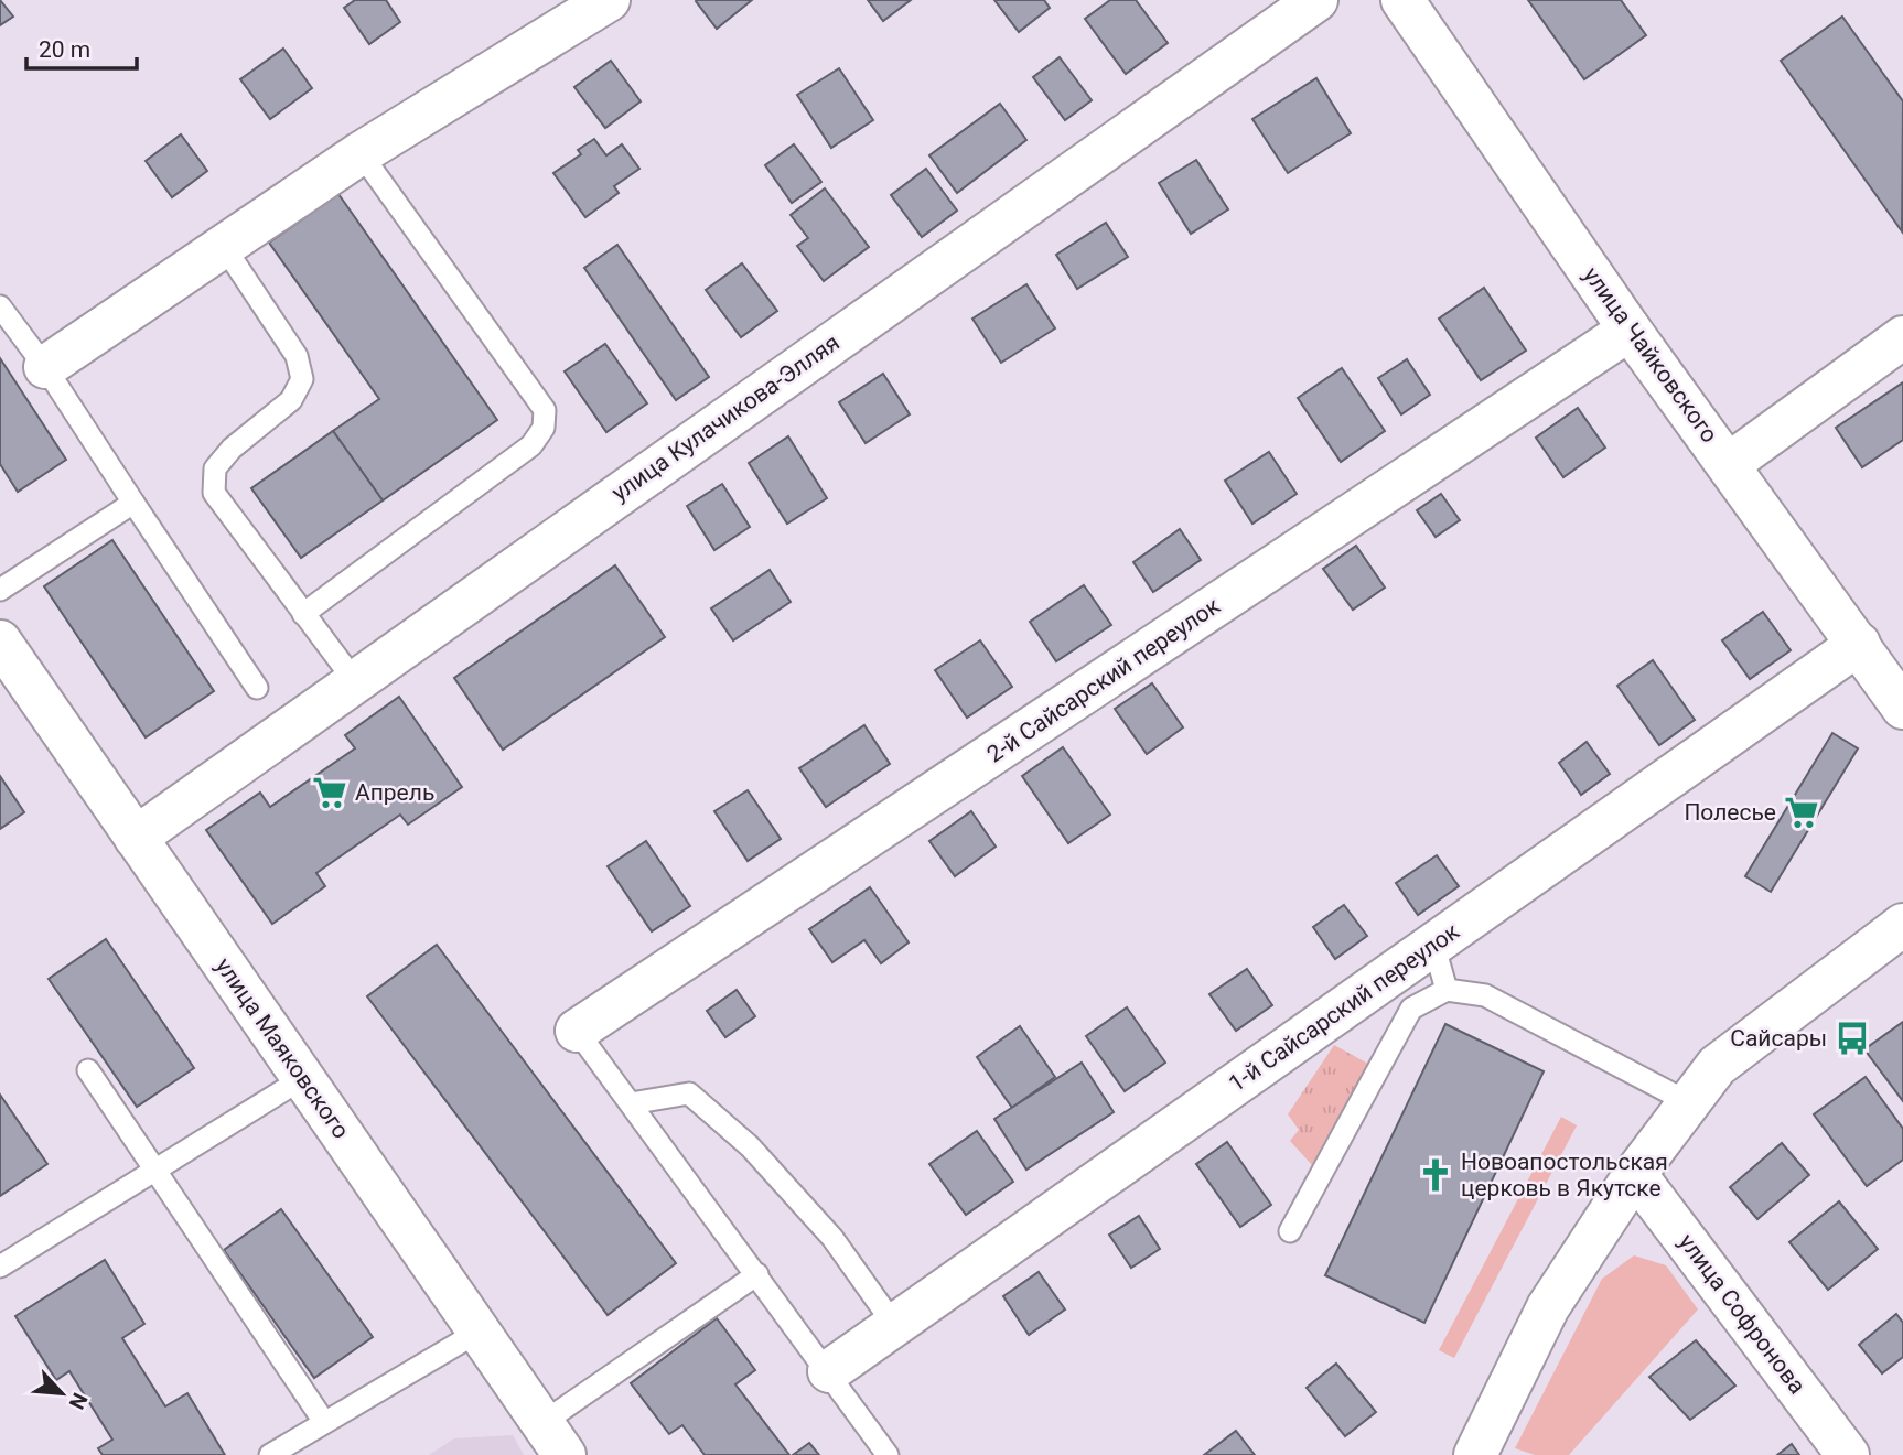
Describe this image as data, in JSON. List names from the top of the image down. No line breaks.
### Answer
{"streets":{"street":["улица Чайковского","улица Кулачикова-Элляя","2-й Сайсарский переулок","1-й Сайсарский переулок","улица Маяковского","улица Софронова"]},"crossings":[["улица Чайковского","2-й Сайсарский переулок"],["улица Чайковского","1-й Сайсарский переулок"],["улица Кулачикова-Элляя","улица Маяковского"]],"places":{"supermarket":["Апрель","Полесье"],"bus stop":["Сайсары"],"church":["Новоапостольская церковь в Якутске"]},"scale_bar":"20 m","north":"bottom right"}
